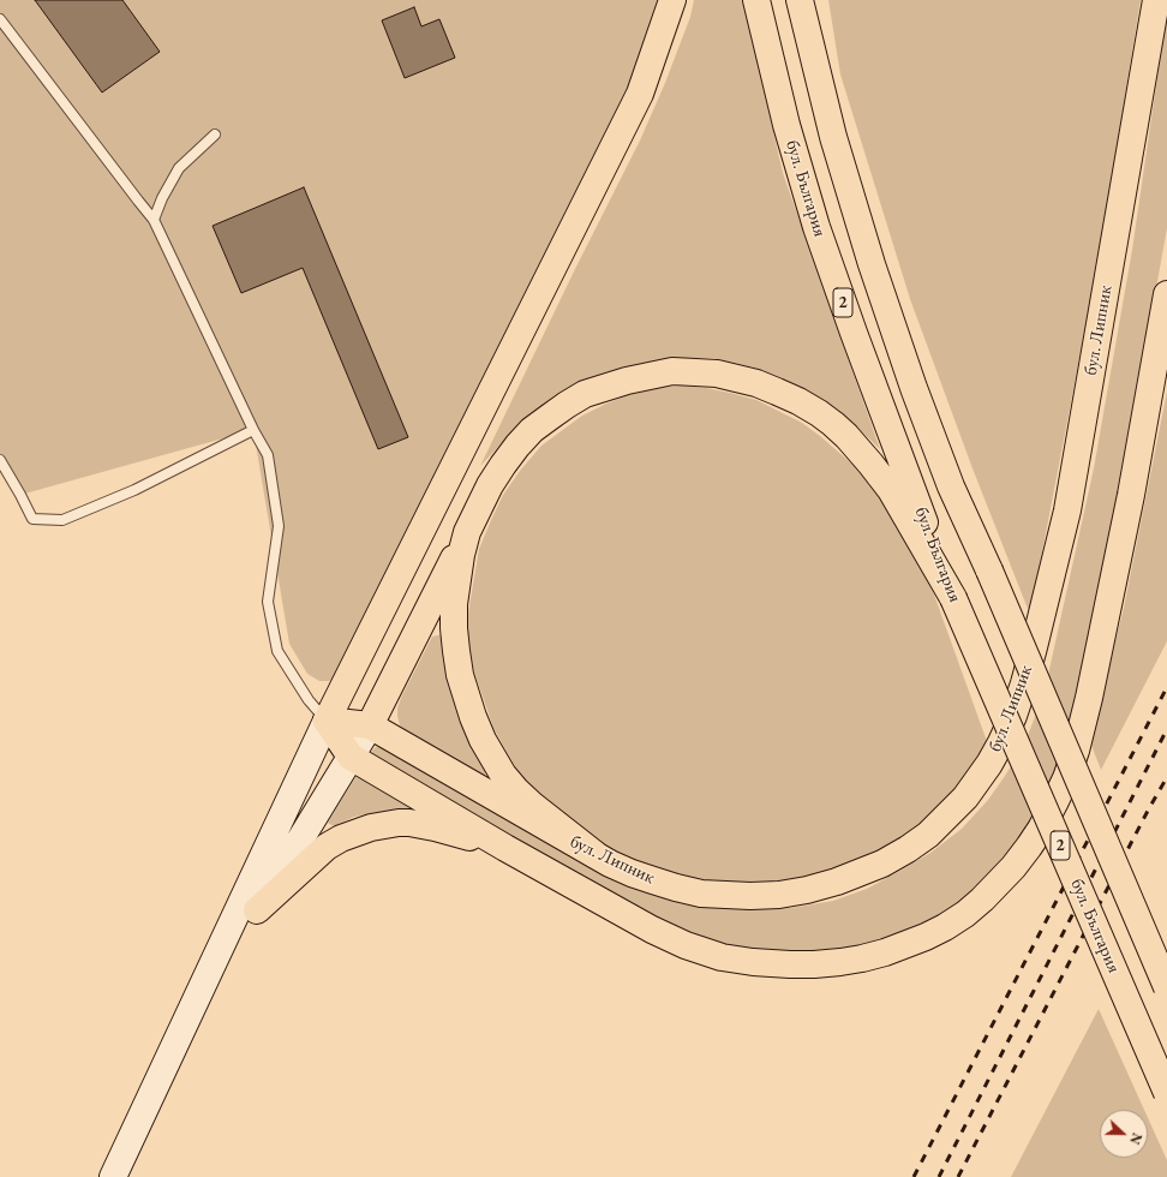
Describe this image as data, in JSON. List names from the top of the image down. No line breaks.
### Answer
{"streets":{"main road":["бул. България","2","бул. Липник"]},"north":"right"}
